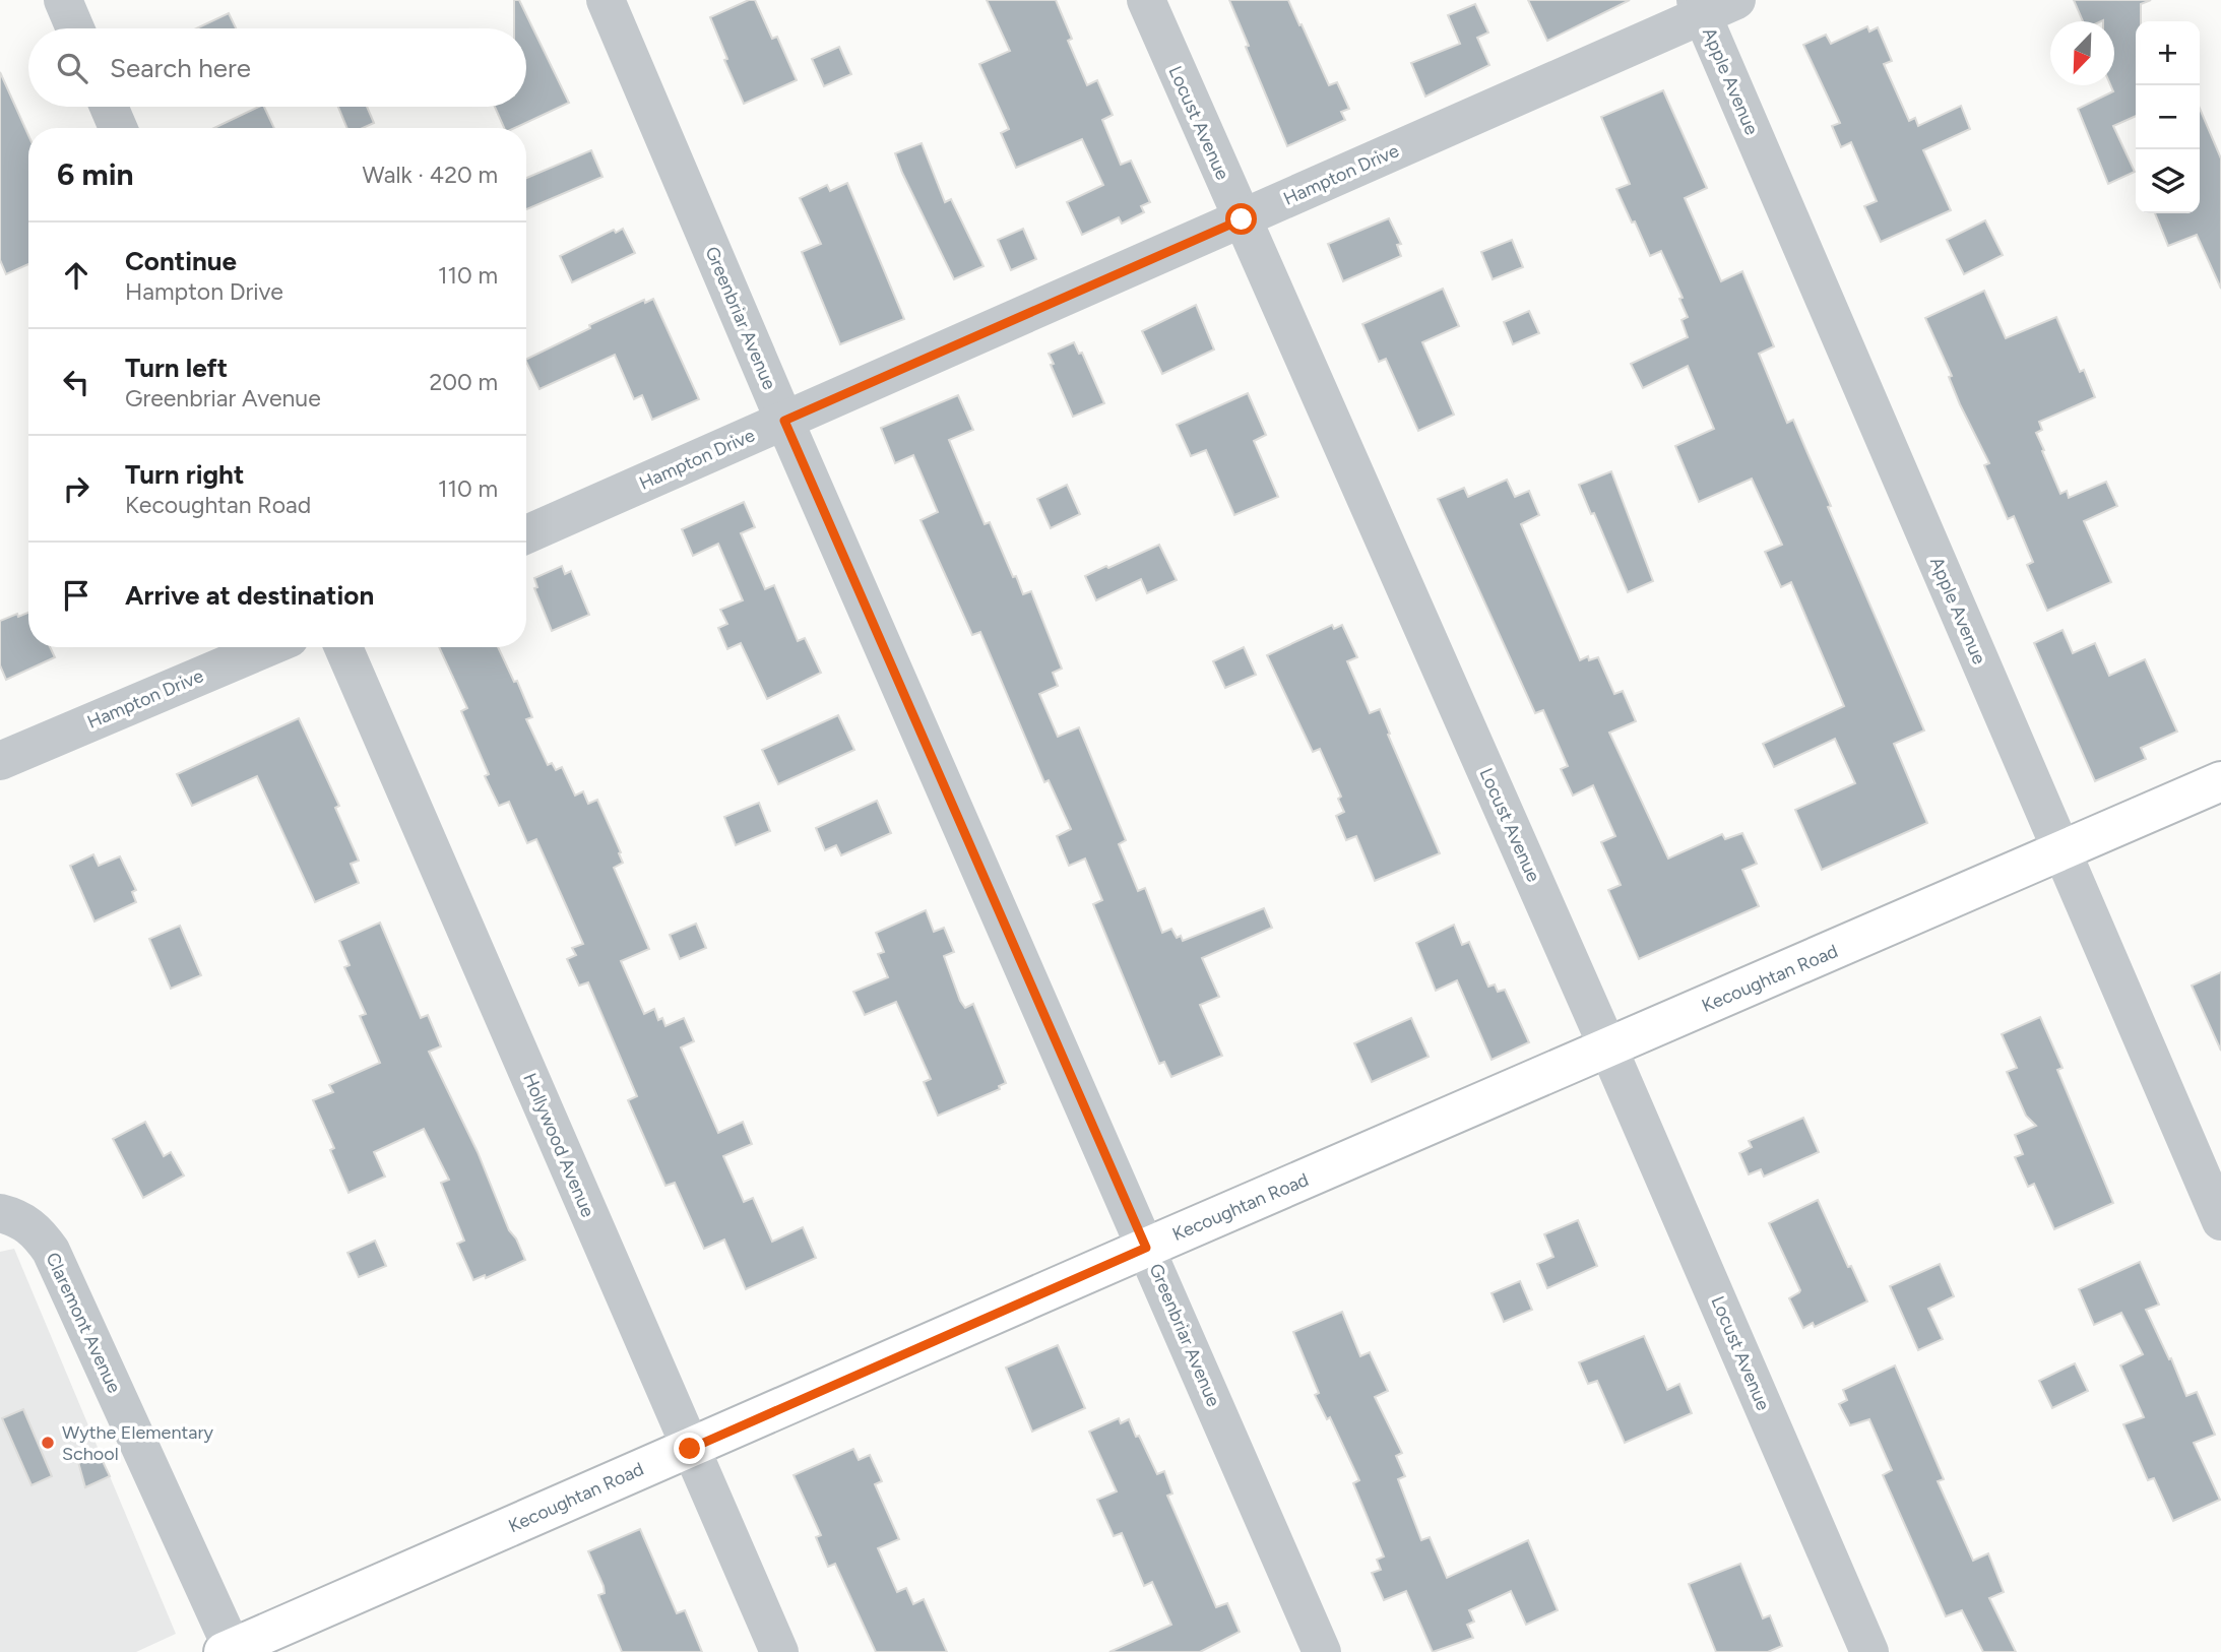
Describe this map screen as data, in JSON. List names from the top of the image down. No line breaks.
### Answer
{"streets":{"main road":["Kecoughtan Road"],"street":["Apple Avenue","Locust Avenue","Hampton Drive","Greenbriar Avenue","Hollywood Avenue","Claremont Avenue"]},"crossings":[["Apple Avenue","Hampton Drive"],["Apple Avenue","Kecoughtan Road"],["Locust Avenue","Hampton Drive"],["Locust Avenue","Kecoughtan Road"],["Hampton Drive","Greenbriar Avenue"],["Greenbriar Avenue","Kecoughtan Road"],["Kecoughtan Road","Hollywood Avenue"],["Kecoughtan Road","Claremont Avenue"]],"places":["Wythe Elementary School"],"north":"bottom left","page":{"map_buttons":["+","−"],"search":"Search here","heading":["6 min","Walk · 420 m"],"list":[["Continue","Hampton Drive","110 m"],["Turn left","Greenbriar Avenue","200 m"],["Turn right","Kecoughtan Road","110 m"],"Arrive at destination"]}}
